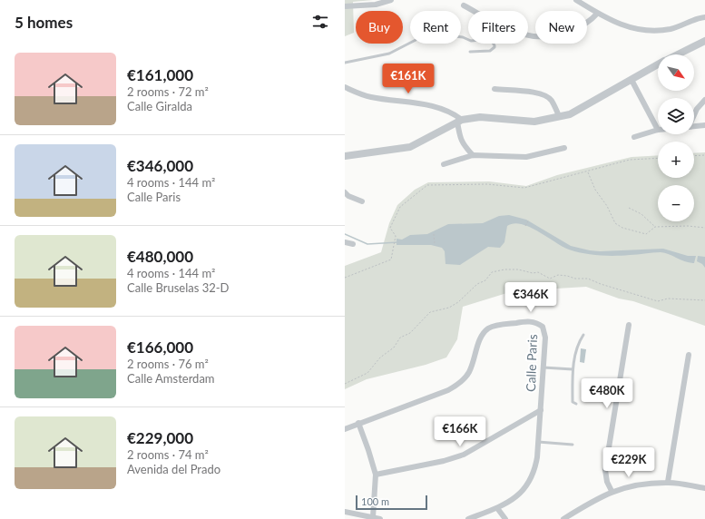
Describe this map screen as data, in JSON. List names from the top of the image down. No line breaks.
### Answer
{"streets":{"street":["Calle Paris"]},"scale_bar":"100 m","north":"bottom right","page":{"heading":"5 homes","chip":["Buy","Rent","Filters","New"],"list":[{"name":"€161,000","note":"2 rooms · 72 m² · Calle Giralda"},{"name":"€346,000","note":"4 rooms · 144 m² · Calle Paris"},{"name":"€480,000","note":"4 rooms · 144 m² · Calle Bruselas 32-D"},{"name":"€166,000","note":"2 rooms · 76 m² · Calle Amsterdam"},{"name":"€229,000","note":"2 rooms · 74 m² · Avenida del Prado"}],"map_buttons":["+","−"],"price":["€161K","€346K","€480K","€166K","€229K"],"scale":"100 m"}}
